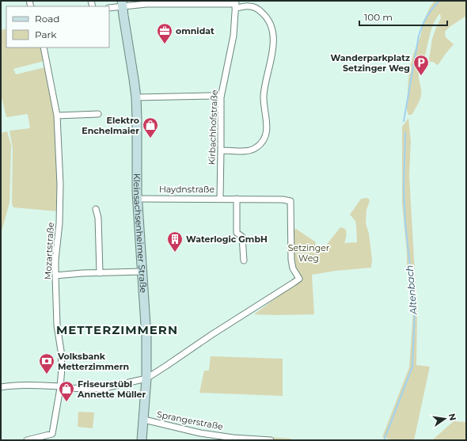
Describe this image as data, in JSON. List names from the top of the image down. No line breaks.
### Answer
{"streets":{"main road":["Kleinsachsenheimer Straße"],"street":["Kirbachhofstraße","Haydnstraße","Mozartstraße","Sprangerstraße"]},"crossings":[["Kirbachhofstraße","Haydnstraße"],["Haydnstraße","Kleinsachsenheimer Straße"],["Kleinsachsenheimer Straße","Sprangerstraße"]],"districts":["METTERZIMMERN"],"water":["Altenbach"],"parks":["Setzinger Weg"],"places":{"office":["omnidat"],"parking":["Wanderparkplatz Setzinger Weg"],"shop":["Elektro Enchelmaier","Friseurstübl Annette Müller"],"building":["Waterlogic GmbH"],"bank":["Volksbank Metterzimmern"]},"legend":["Road","Park"],"scale_bar":"100 m","north":"right"}
